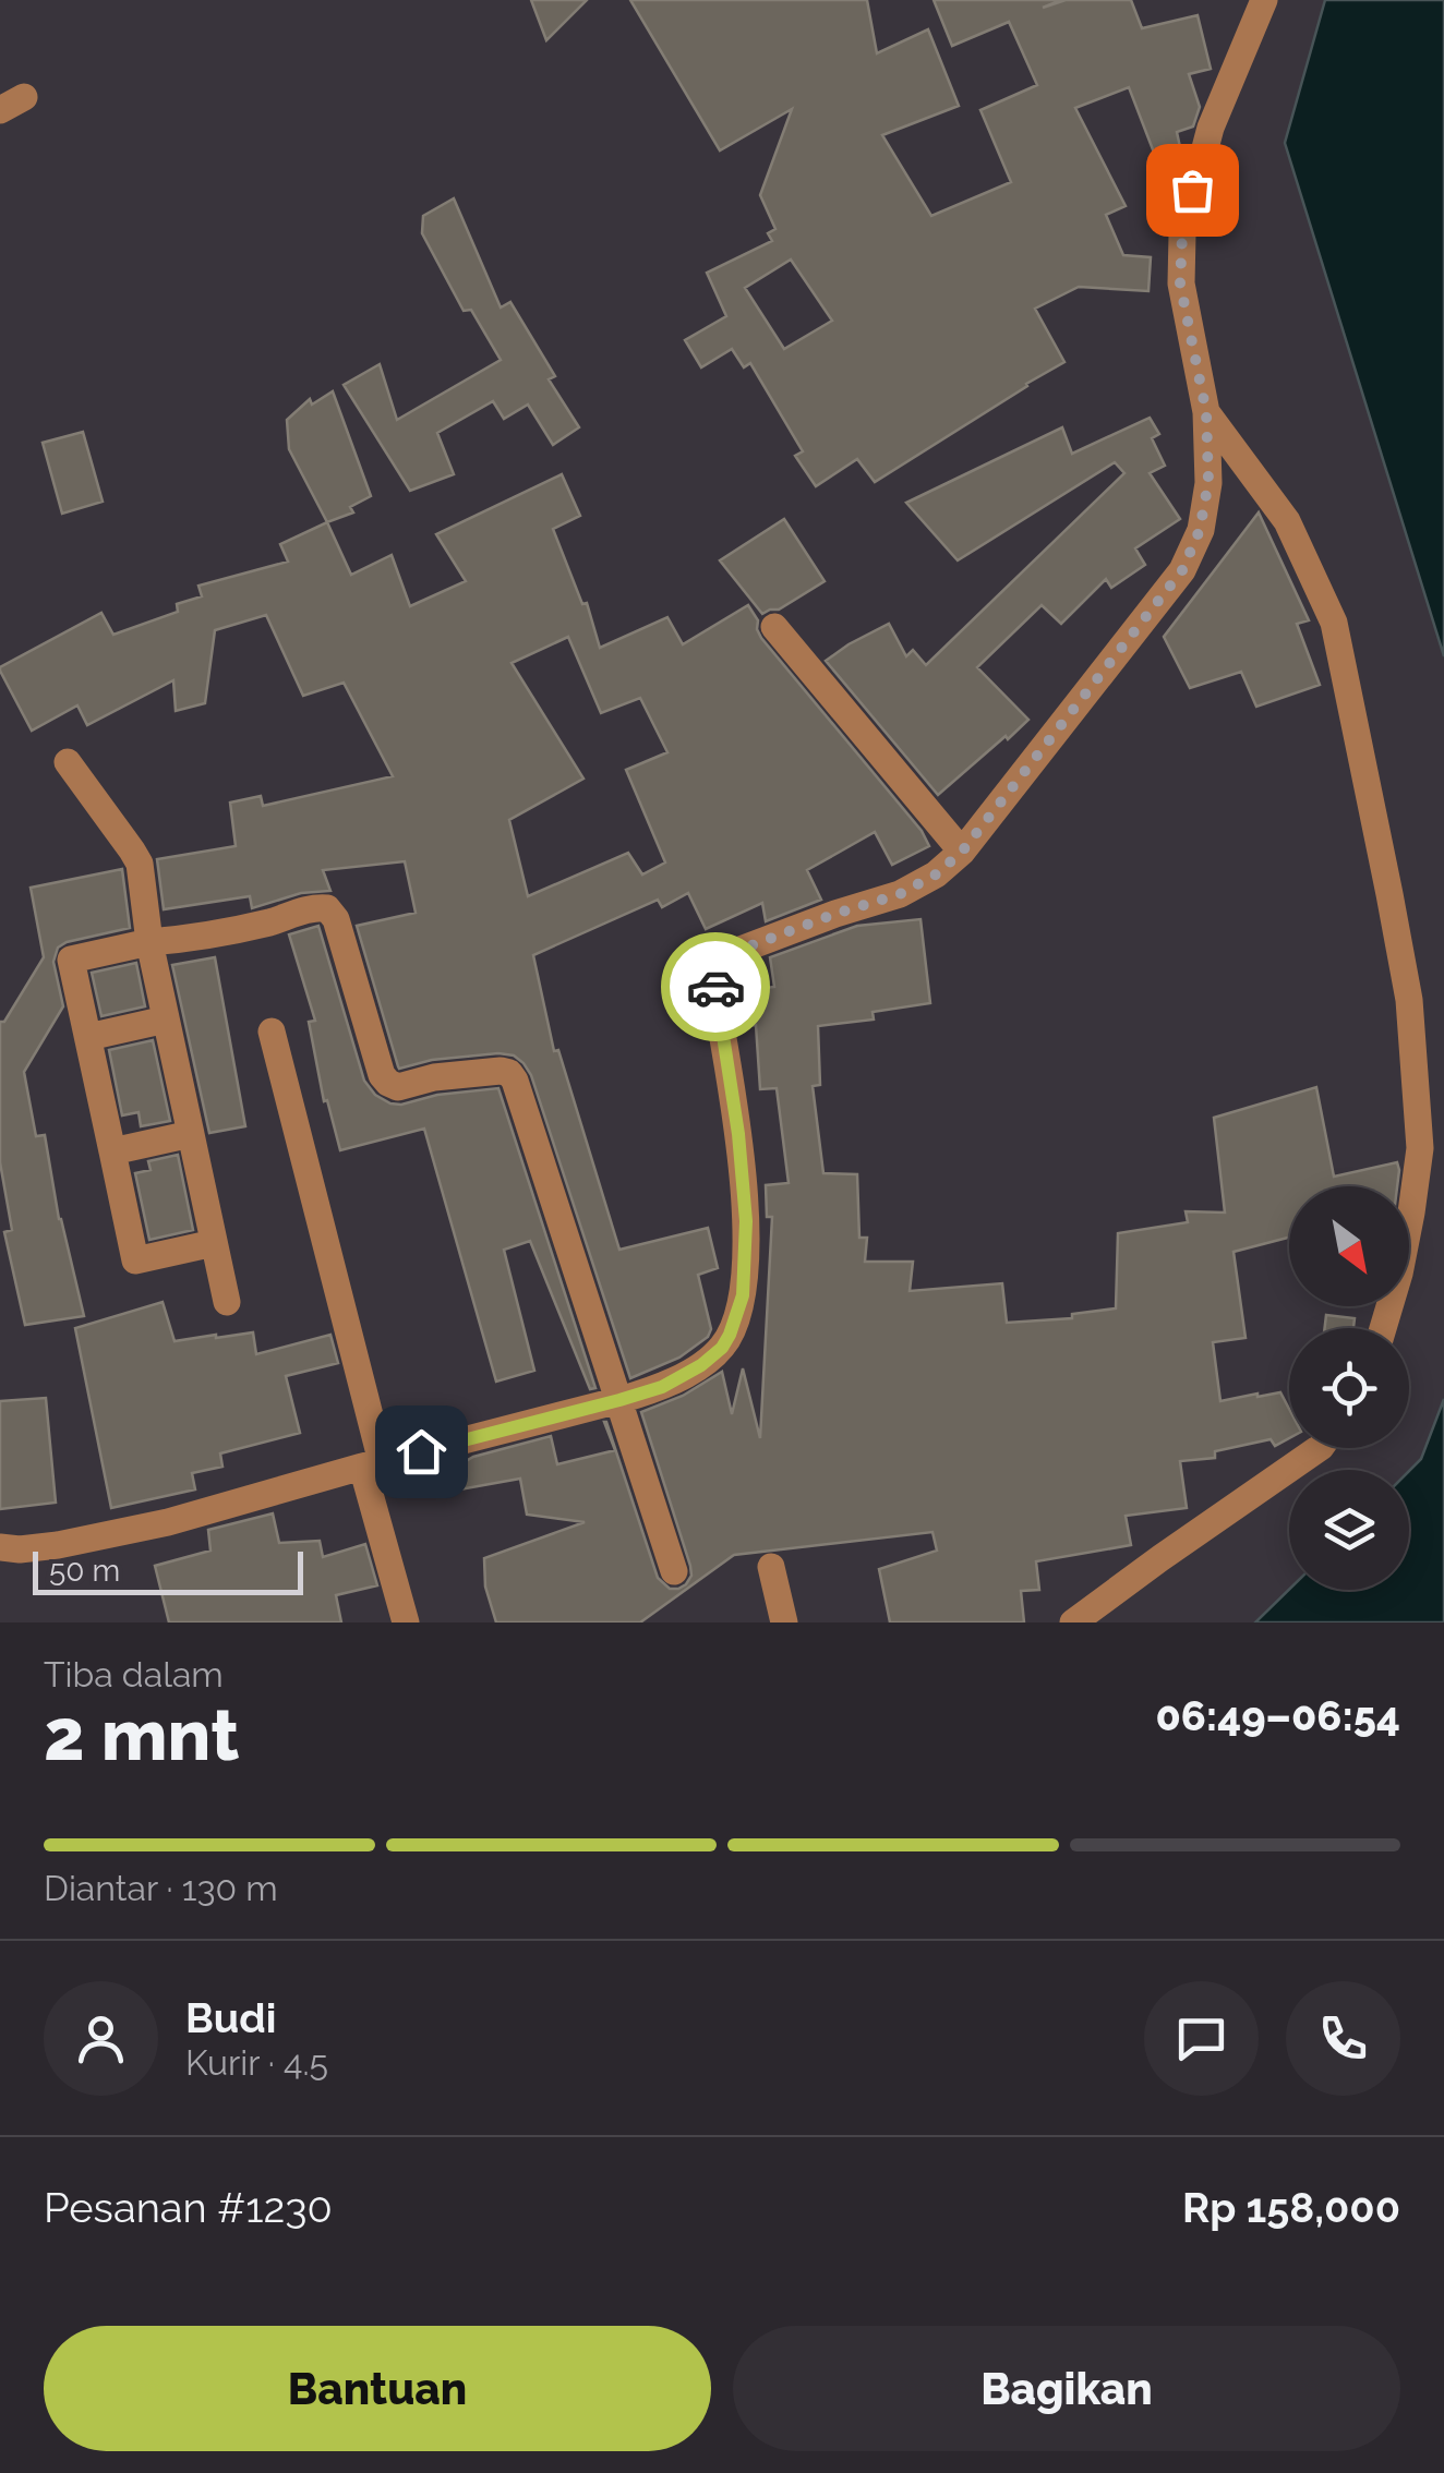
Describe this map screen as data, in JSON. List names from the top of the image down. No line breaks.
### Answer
{"scale_bar":"50 m","north":"bottom right","page":{"scale":"50 m","heading":["2 mnt","Tiba dalam","06:49–06:54"],"panel":["Budi","Kurir · 4.5","Pesanan #1230","Rp 158,000"],"bar":"Diantar · 130 m","buttons":["Bantuan","Bagikan"]}}
